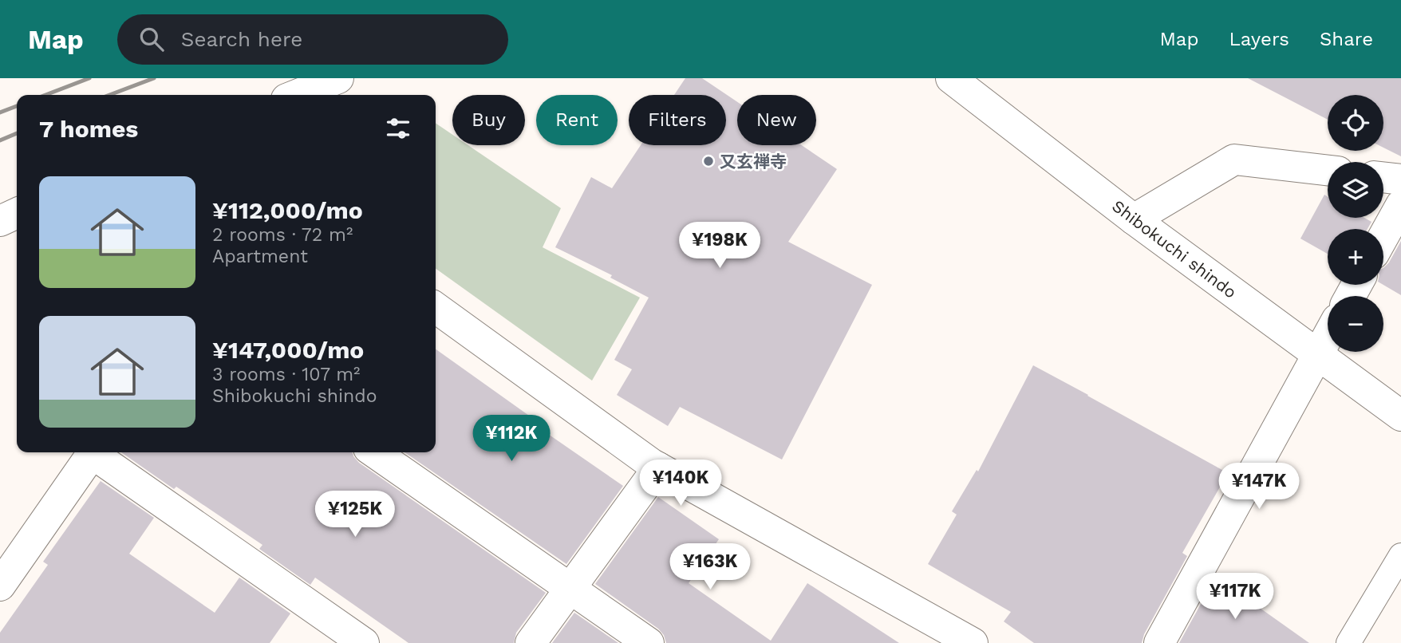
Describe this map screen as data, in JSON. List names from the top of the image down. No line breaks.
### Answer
{"streets":{"street":["Shibokuchi shindo"]},"places":["又玄禅寺"],"page":{"header":"Map","search":"Search here","nav":["Map","Layers","Share"],"map_buttons":["+","−"],"chip":["Buy","Rent","Filters","New"],"heading":"7 homes","list":[{"name":"¥112,000/mo","note":"2 rooms · 72 m² · Apartment"},{"name":"¥147,000/mo","note":"3 rooms · 107 m² · Shibokuchi shindo"}],"price":["¥198K","¥112K","¥140K","¥147K","¥125K","¥163K","¥117K"]}}
